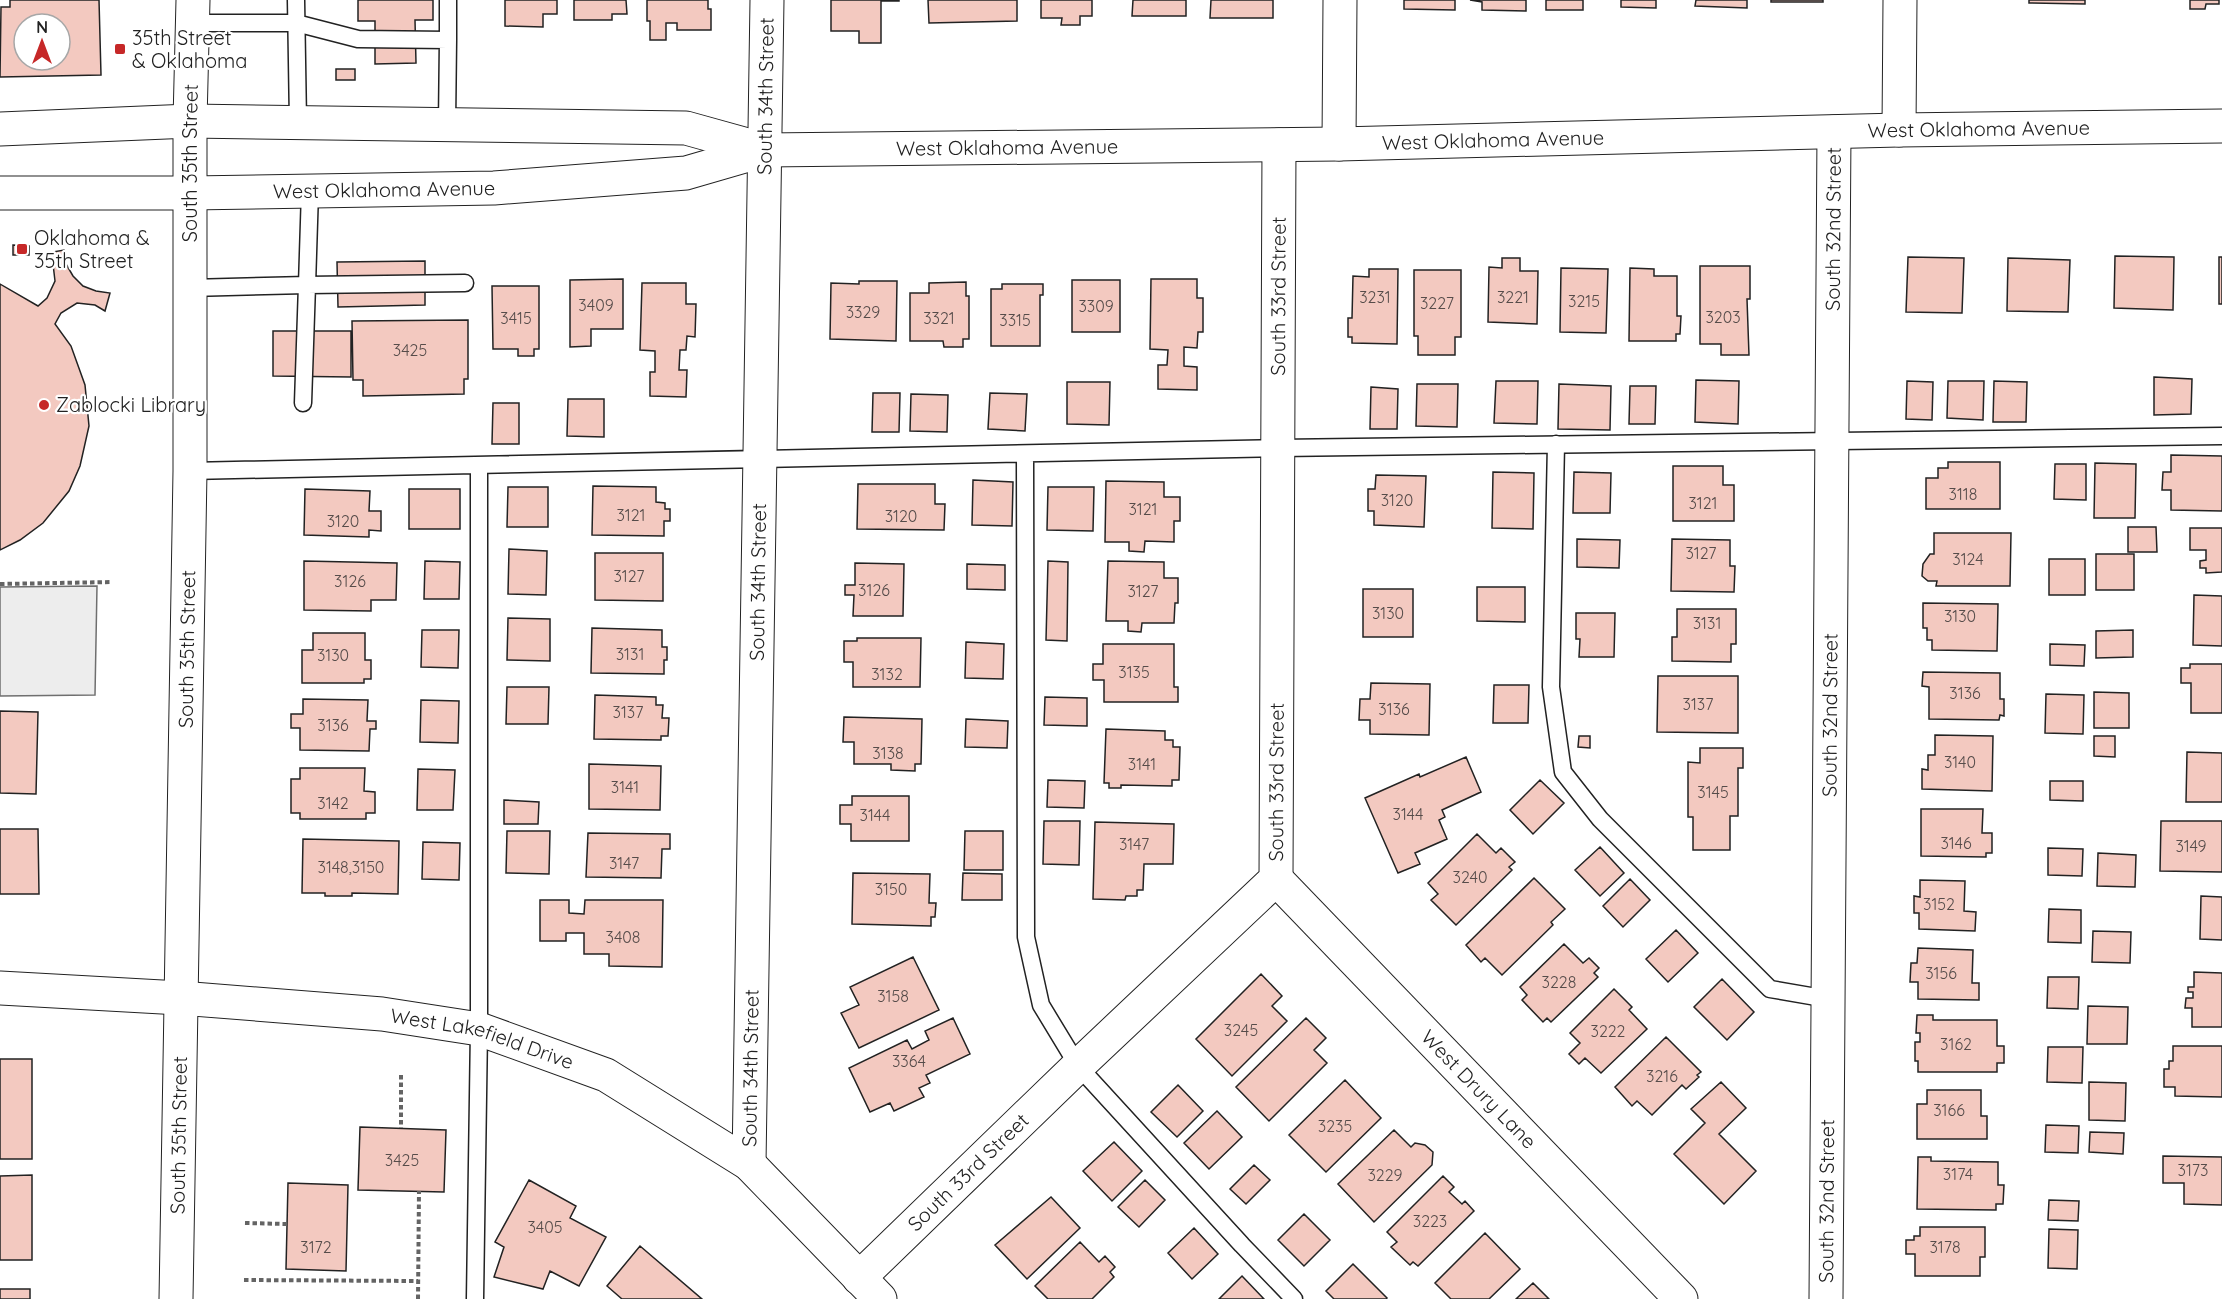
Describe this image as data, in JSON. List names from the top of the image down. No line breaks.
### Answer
{"streets":{"street":["South 34th Street","West Oklahoma Avenue","South 35th Street","South 32nd Street","South 33rd Street","West Lakefield Drive","West Drury Lane"]},"crossings":[["South 34th Street","West Oklahoma Avenue"],["South 34th Street","West Lakefield Drive"],["West Oklahoma Avenue","South 35th Street"],["West Oklahoma Avenue","South 32nd Street"],["West Oklahoma Avenue","South 33rd Street"],["South 35th Street","West Lakefield Drive"],["South 33rd Street","West Lakefield Drive"],["South 33rd Street","West Drury Lane"]],"places":{"transit":["35th Street & Oklahoma","Oklahoma & 35th Street"],"other":["Zablocki Library"]},"house_numbers":["3231","3221","3215","3227","3409","3309","3329","3203","3415","3321","3315","3425","3118","3120","3121","3121","3121","3120","3120","3127","3124","3127","3126","3126","3127","3130","3130","3131","3131","3130","3135","3132","3136","3137","3136","3137","3136","3138","3140","3141","3141","3145","3142","3144","3144","3146","3147","3149","3147","3148,3150","3240","3150","3152","3408","3156","3228","3158","3245","3222","3162","3364","3216","3166","3235","3425","3173","3174","3229","3223","3405","3172","3178"],"north":"top"}
